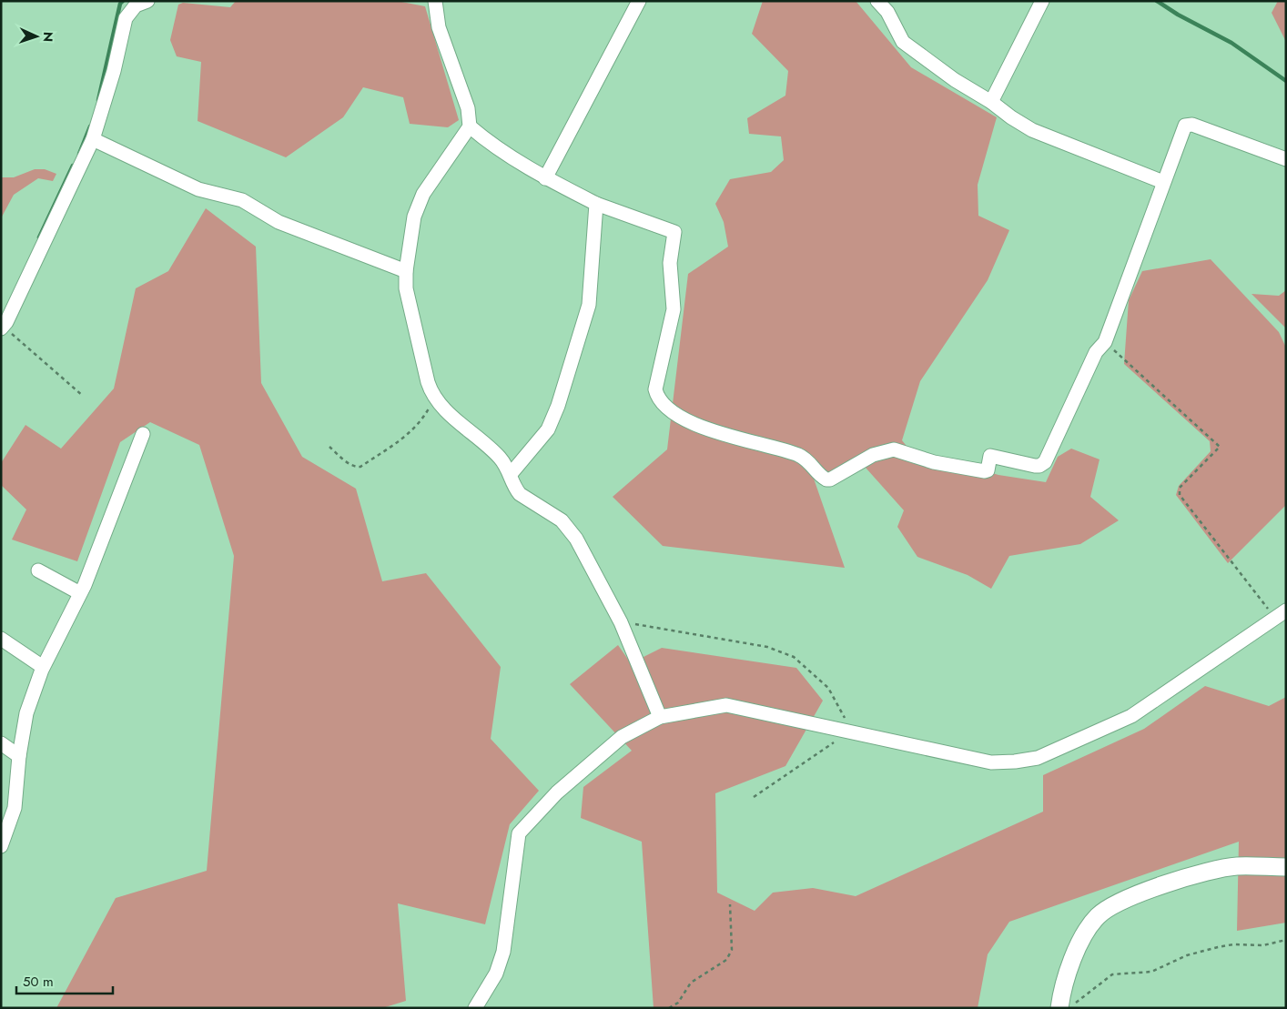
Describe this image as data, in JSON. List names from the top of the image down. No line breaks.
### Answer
{"scale_bar":"50 m","north":"right"}
